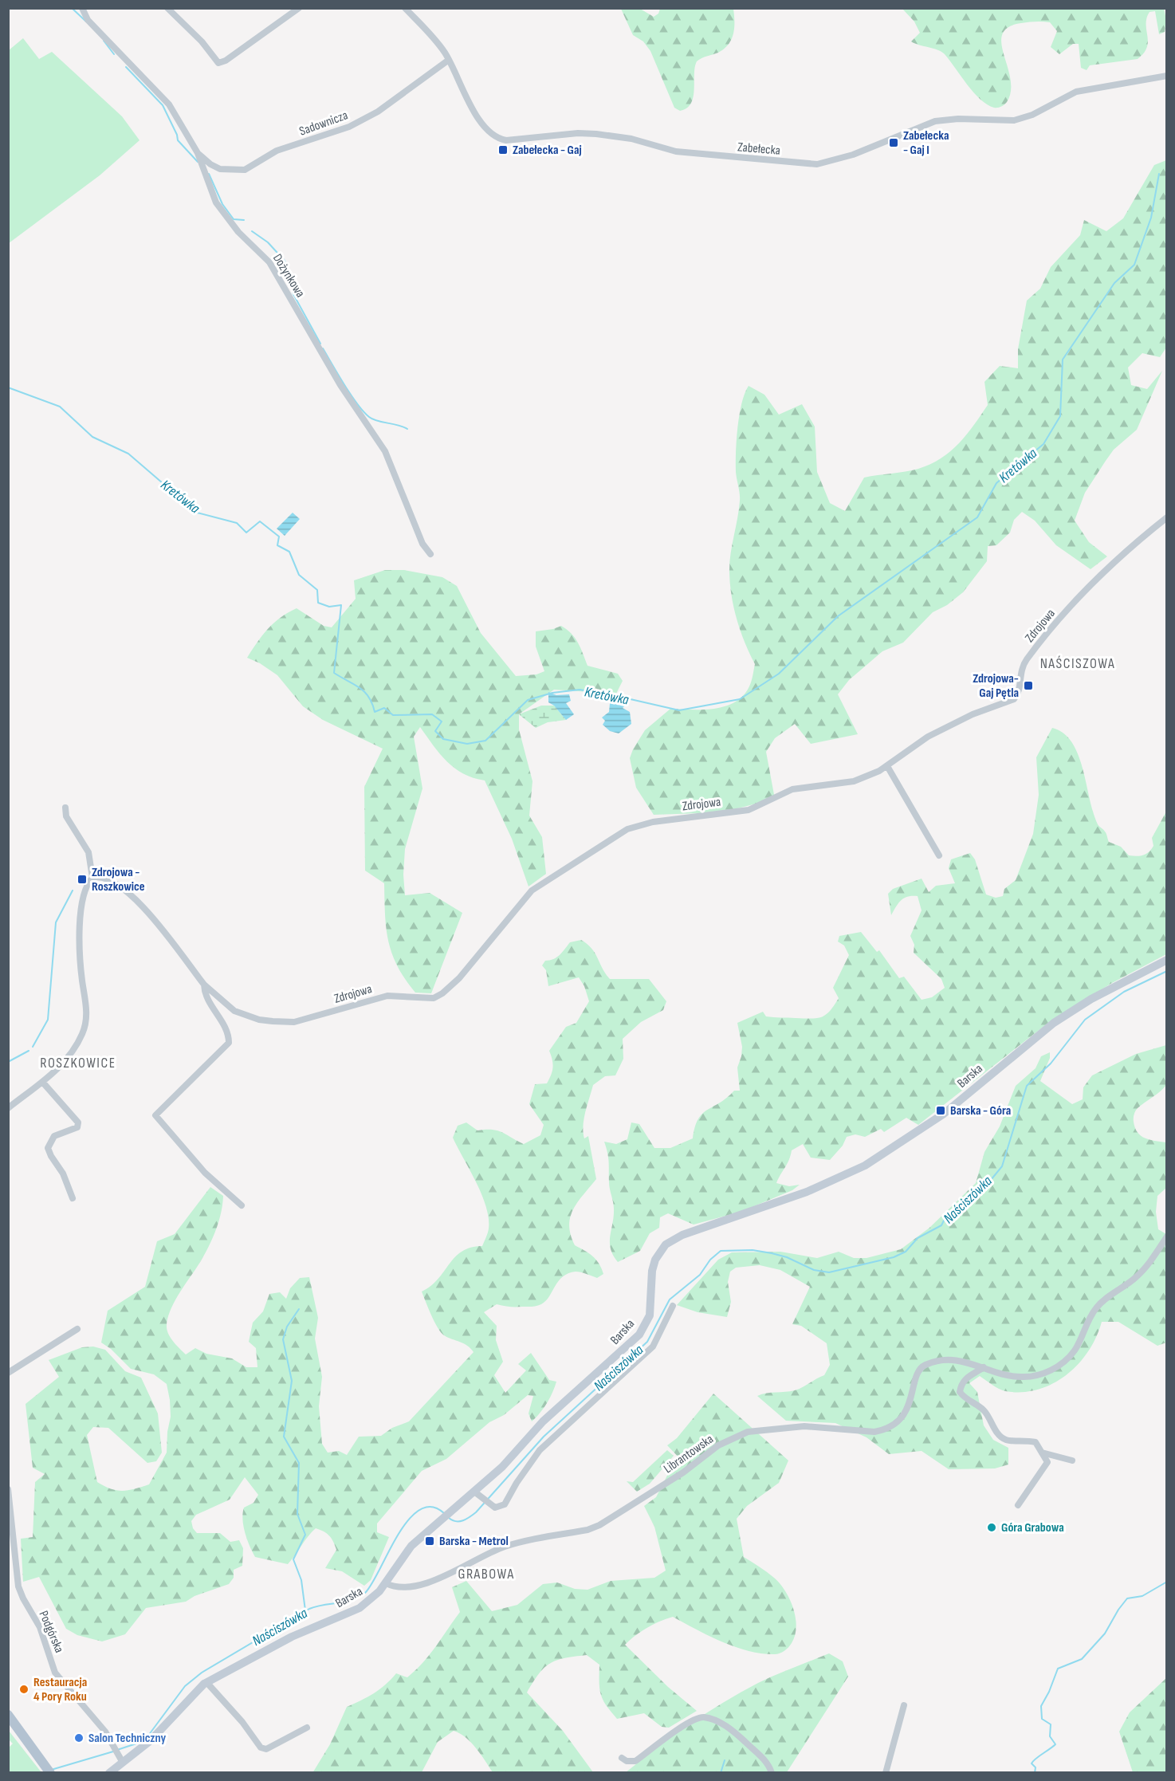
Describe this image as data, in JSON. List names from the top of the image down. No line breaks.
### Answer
{"streets":{"street":["Sadownicza","Zabełecka","Dożynkowa","Zdrojowa","Barska","Librantowska","Podgórska"]},"crossings":[["Sadownicza","Zabełecka"],["Sadownicza","Dożynkowa"],["Barska","Librantowska"],["Barska","Podgórska"]],"districts":["NAŚCISZOWA","ROSZKOWICE","GRABOWA"],"water":["Kretówka","Naściszówka"],"places":{"transit":["Zabełecka - Gaj I","Zabełecka - Gaj","Zdrojowa- Gaj Pętla","Zdrojowa - Roszkowice","Barska - Góra","Barska - Metrol"],"other":["Góra Grabowa","Restauracja 4 Pory Roku","Salon Techniczny"]}}
